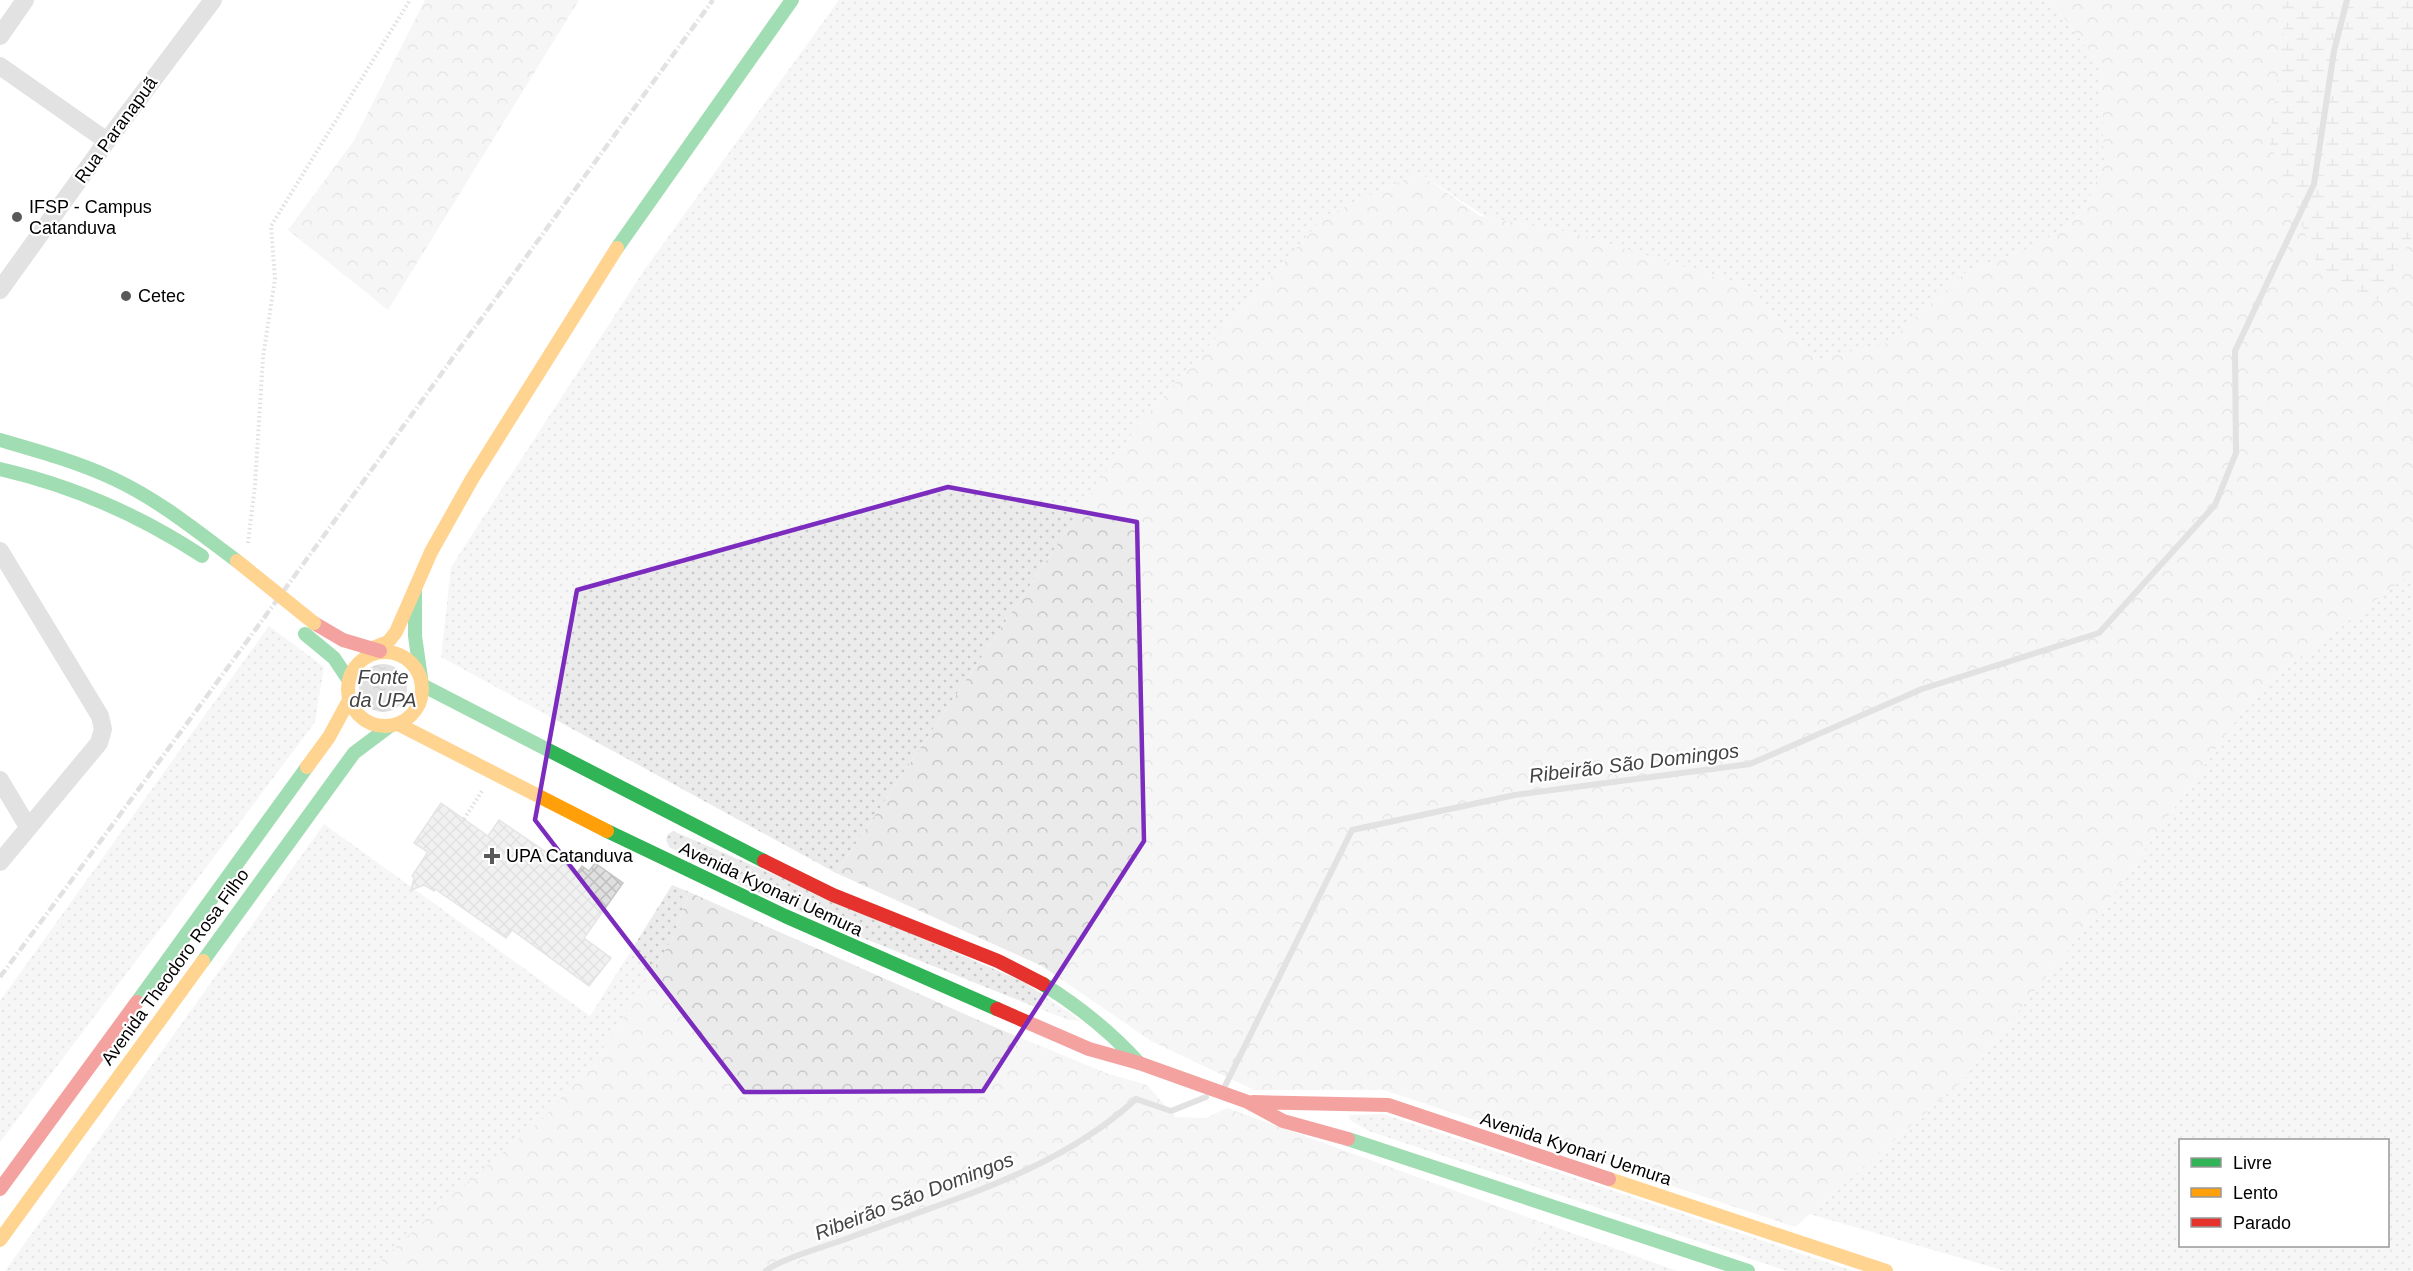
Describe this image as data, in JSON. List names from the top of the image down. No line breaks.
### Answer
{"streets":{"street":["Rua Paranapuã","Avenida Kyonari Uemura","Avenida Theodoro Rosa Filho"]},"crossings":[["Avenida Kyonari Uemura","Avenida Theodoro Rosa Filho"]],"water":["Fonte da UPA","Ribeirão São Domingos"],"places":{"other":["IFSP - Campus Catanduva","Cetec"],"health":["UPA Catanduva"]},"legend":["Livre","Lento","Parado"]}
